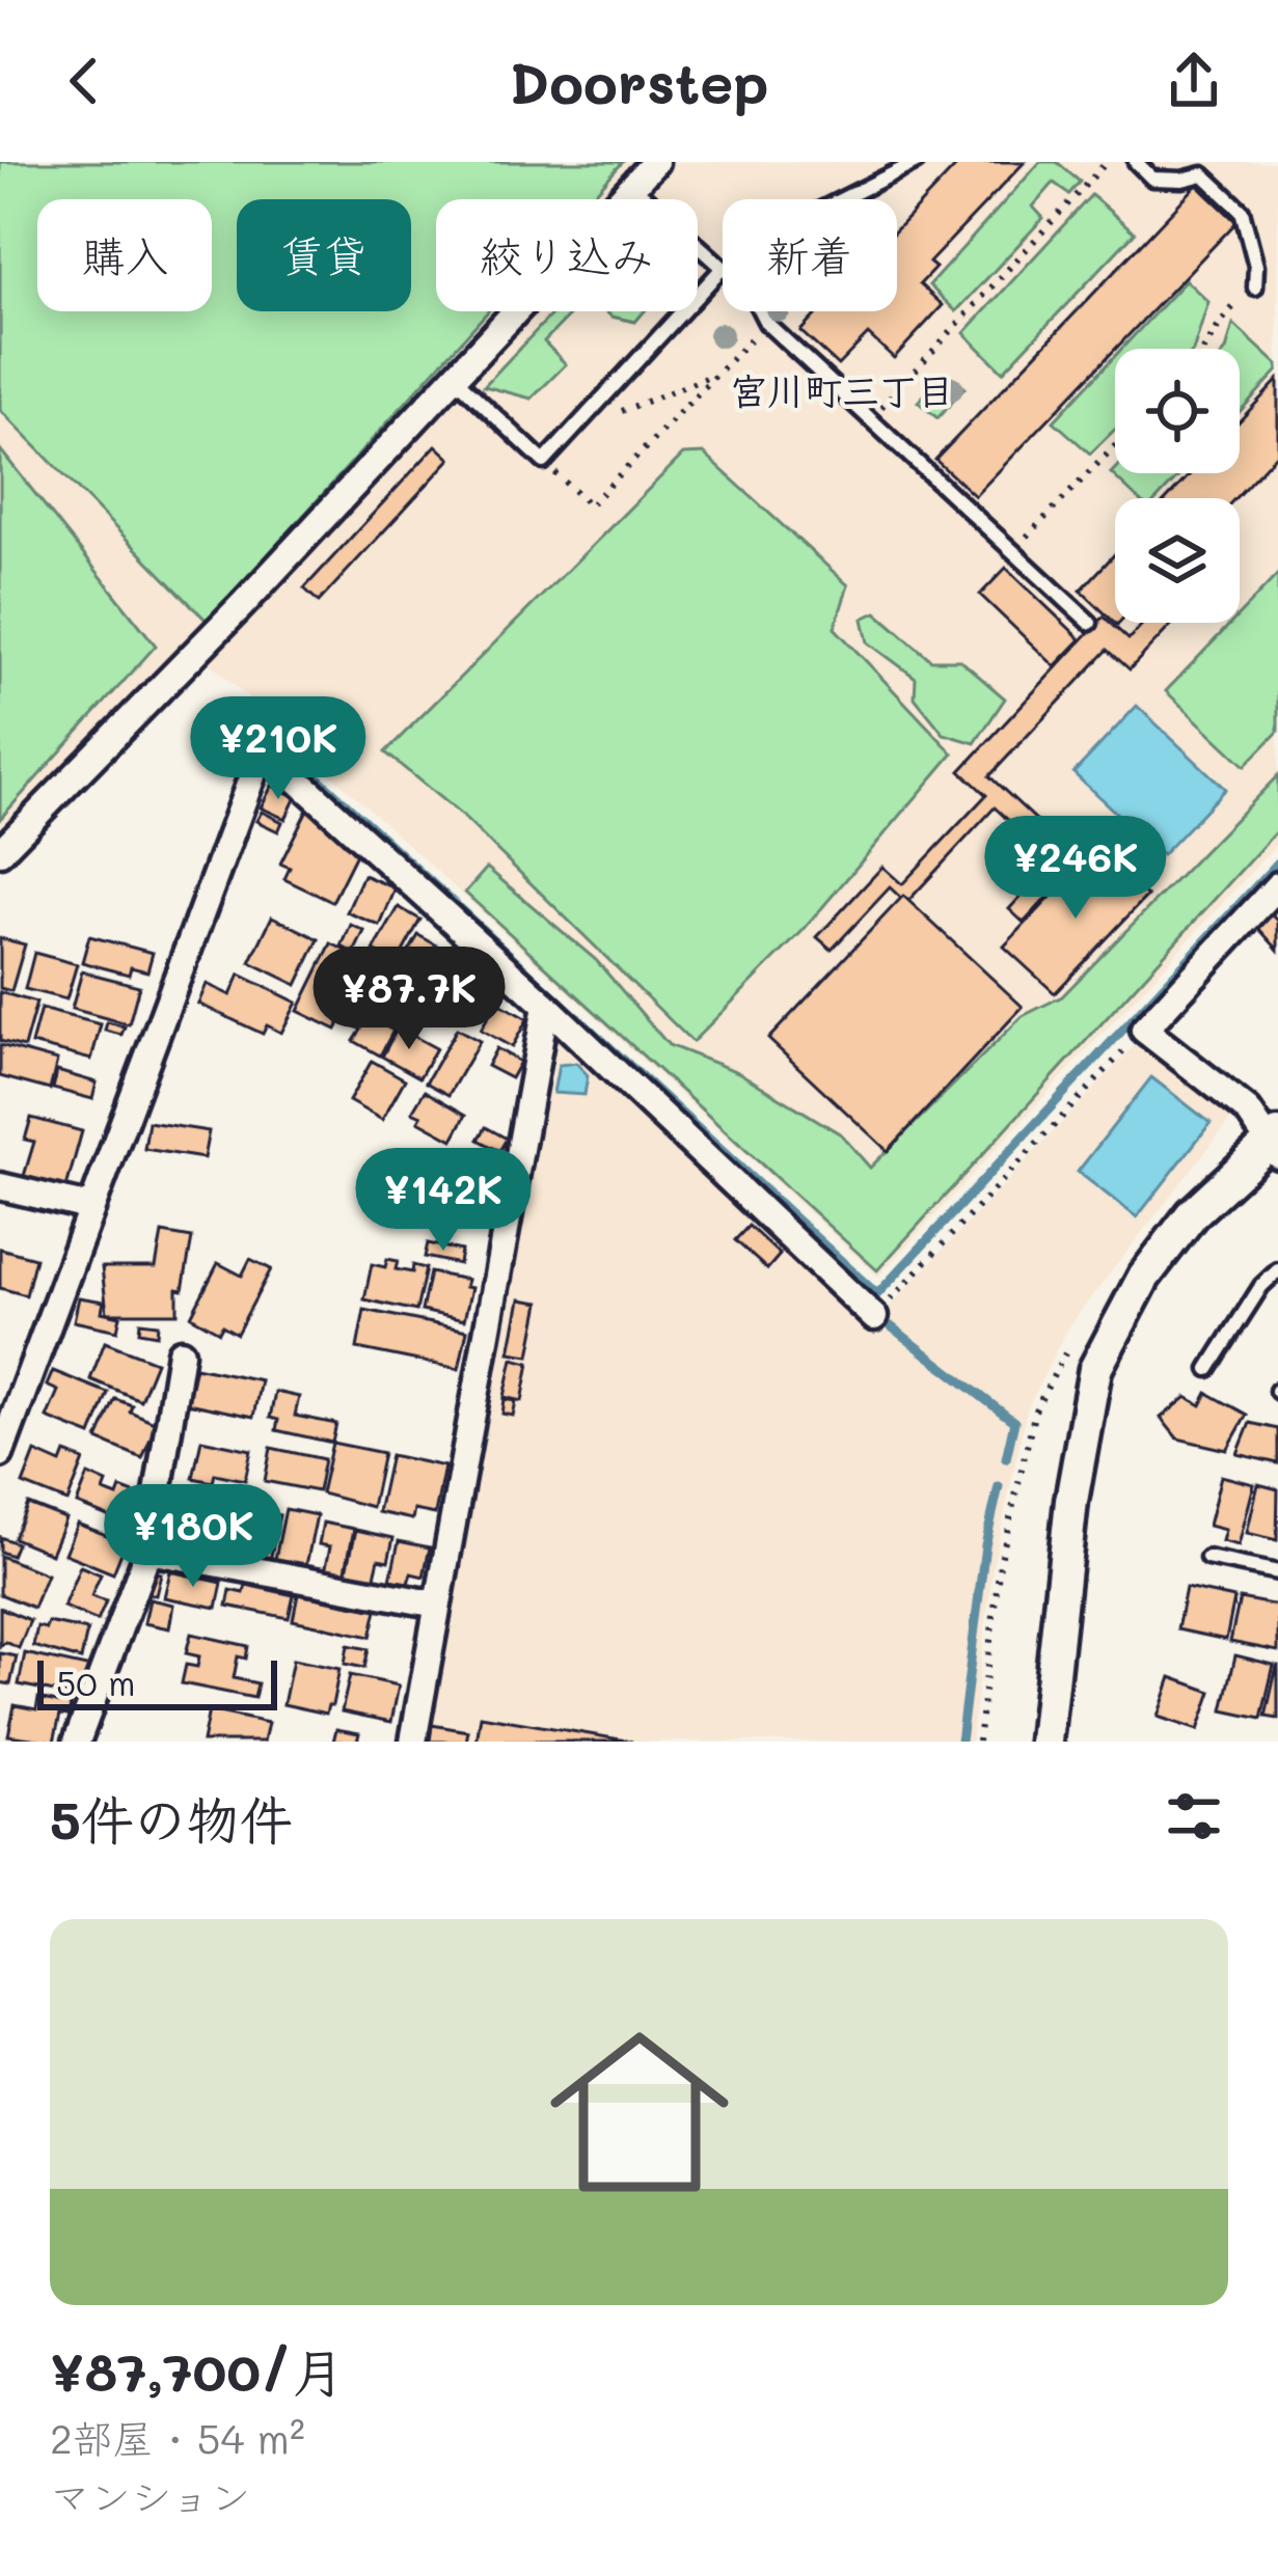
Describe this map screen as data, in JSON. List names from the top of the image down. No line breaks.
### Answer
{"districts":["宮川町三丁目"],"scale_bar":"50 m","page":{"header":"Doorstep","chip":["購入","賃貸","絞り込み","新着"],"price":["¥210K","¥246K","¥87.7K","¥142K","¥180K"],"scale":"50 m","heading":"5件の物件","list":[{"name":"¥87,700/月","note":"2部屋 · 54 m² · マンション"}]}}
